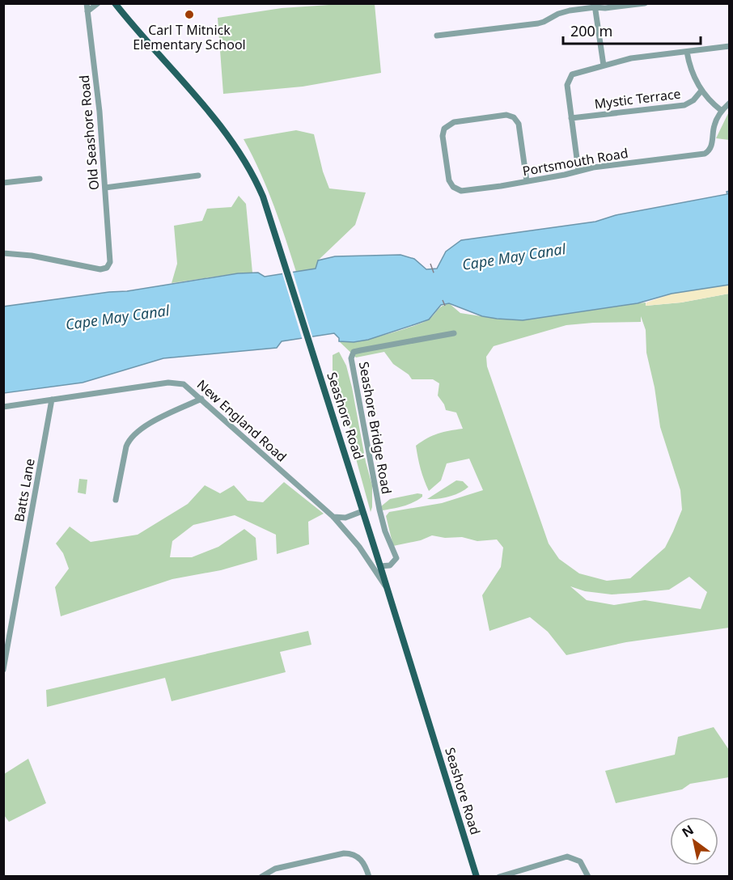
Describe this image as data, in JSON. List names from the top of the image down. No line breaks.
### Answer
{"streets":{"main road":["Seashore Road"],"street":["Mystic Terrace","Old Seashore Road","Portsmouth Road","New England Road","Seashore Bridge Road","Batts Lane"]},"crossings":[["Seashore Road","New England Road"],["Seashore Road","Seashore Bridge Road"],["New England Road","Batts Lane"]],"water":["Cape May Canal"],"places":["Carl T Mitnick Elementary School"],"scale_bar":"200 m","north":"top left"}
